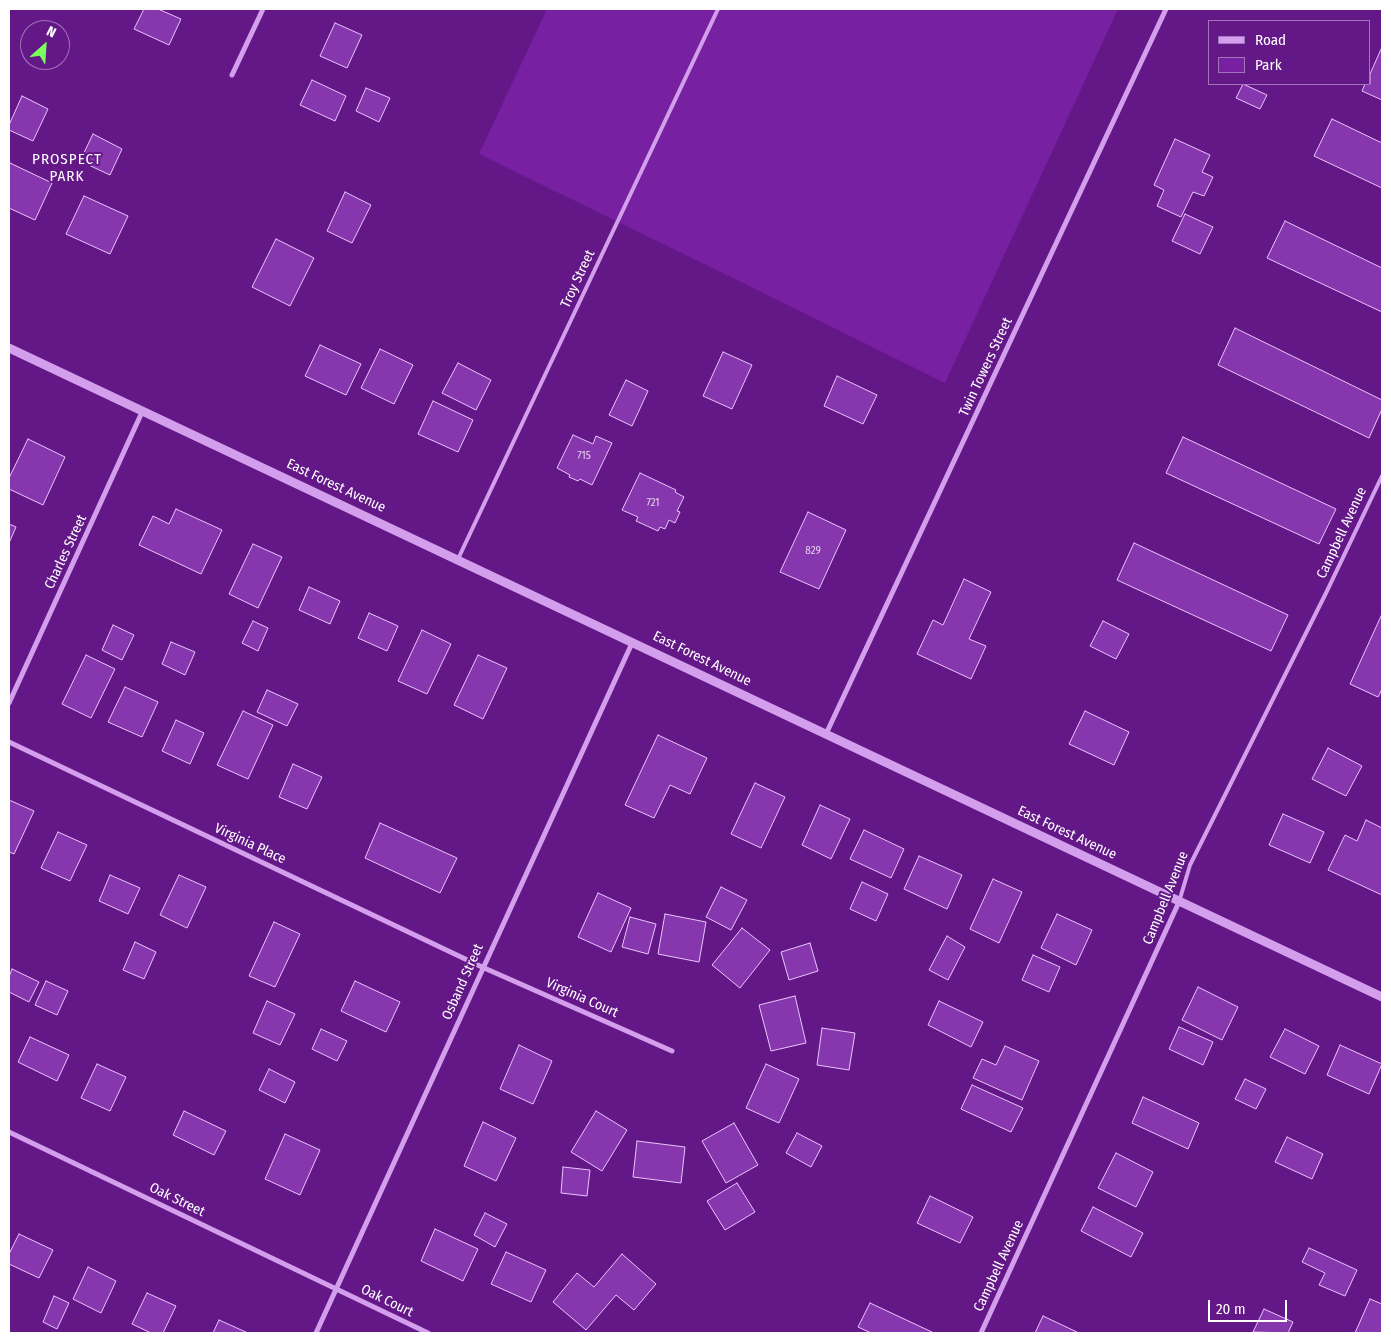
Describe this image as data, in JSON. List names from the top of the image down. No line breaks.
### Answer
{"streets":{"street":["Twin Towers Street","East Forest Avenue","Campbell Avenue","Charles Street","Virginia Place","Osband Street","Virginia Court","Oak Street","Oak Court"],"lane":["Troy Street"]},"crossings":[["Troy Street","East Forest Avenue"],["Twin Towers Street","East Forest Avenue"],["East Forest Avenue","Campbell Avenue"],["East Forest Avenue","Charles Street"],["East Forest Avenue","Osband Street"],["Virginia Place","Osband Street"],["Virginia Place","Virginia Court"],["Osband Street","Virginia Court"],["Osband Street","Oak Street"],["Osband Street","Oak Court"],["Oak Street","Oak Court"]],"districts":["PROSPECT PARK"],"house_numbers":["715","721","829"],"legend":["Road","Park"],"scale_bar":"20 m","north":"top right"}
